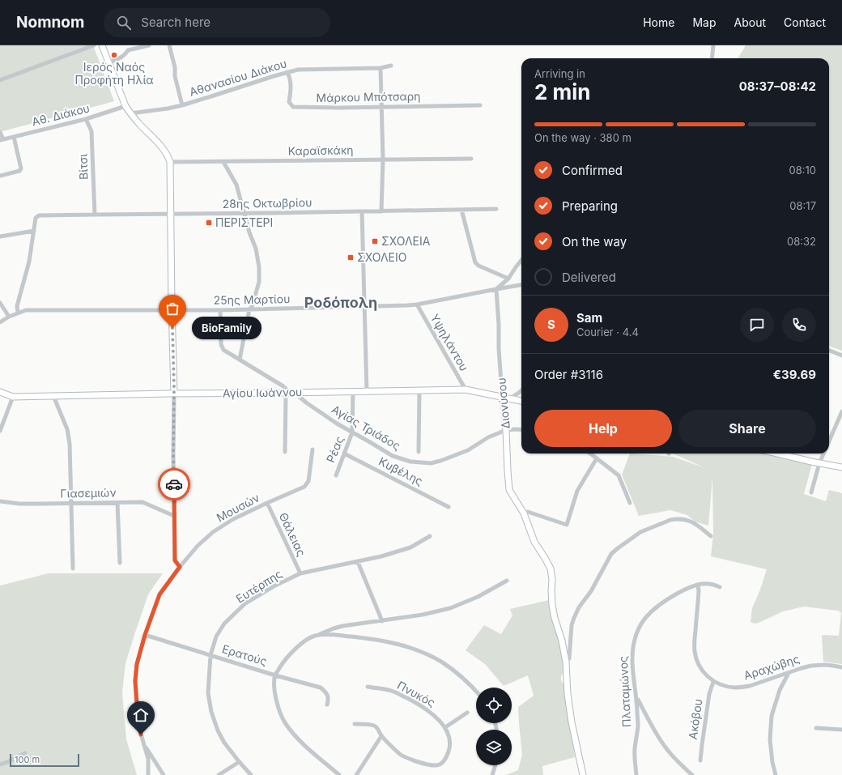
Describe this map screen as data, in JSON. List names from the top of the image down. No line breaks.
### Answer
{"streets":{"street":["Αθανασίου Διάκου","Μάρκου Μπότσαρη","Αθ. Διάκου","Καραϊσκάκη","Βίτσι","28ης Οκτωβρίου","25ης Μαρτίου","Υψηλάντου","Αγίου Ιωάννου","Διονύσου","Αγίας Τριάδος","Ρέας","Κυβέλης","Γιασεμιών","Μουσών","Θάλειας","Ευτέρπης","Ερατούς","Αραχώβης","Πλαταμώνος","Πνυκός","Ακόβου"]},"crossings":[["Αθανασίου Διάκου","Μάρκου Μπότσαρη"],["Αθ. Διάκου","Βίτσι"],["Βίτσι","28ης Οκτωβρίου"],["25ης Μαρτίου","Υψηλάντου"],["25ης Μαρτίου","Διονύσου"],["25ης Μαρτίου","Αγίας Τριάδος"],["Υψηλάντου","Αγίου Ιωάννου"],["Αγίου Ιωάννου","Διονύσου"],["Αγίου Ιωάννου","Αγίας Τριάδος"],["Αγίου Ιωάννου","Ρέας"],["Διονύσου","Αγίας Τριάδος"],["Αγίας Τριάδος","Ρέας"],["Ρέας","Κυβέλης"],["Μουσών","Θάλειας"],["Μουσών","Ερατούς"],["Θάλειας","Ευτέρπης"],["Ευτέρπης","Ερατούς"],["Αραχώβης","Ακόβου"]],"districts":["Ροδόπολη"],"places":{"other":["Ιερός Ναός Προφήτη Ηλία","BioFamily"],"transit":["ΠΕΡΙΣΤΕΡΙ","ΣΧΟΛΕΙΑ","ΣΧΟΛΕΙΟ"]},"scale_bar":"100 m","page":{"header":"Nomnom","search":"Search here","nav":["Home","Map","About","Contact"],"heading":["2 min","Arriving in","08:37–08:42"],"panel":["Sam","Courier · 4.4","Order #3116","€39.69"],"bar":"On the way · 380 m","list":[["Confirmed","08:10"],["Preparing","08:17"],["On the way","08:32"],"Delivered"],"round":"S","bubble":"BioFamily","buttons":["Help","Share"],"scale":"100 m"}}
